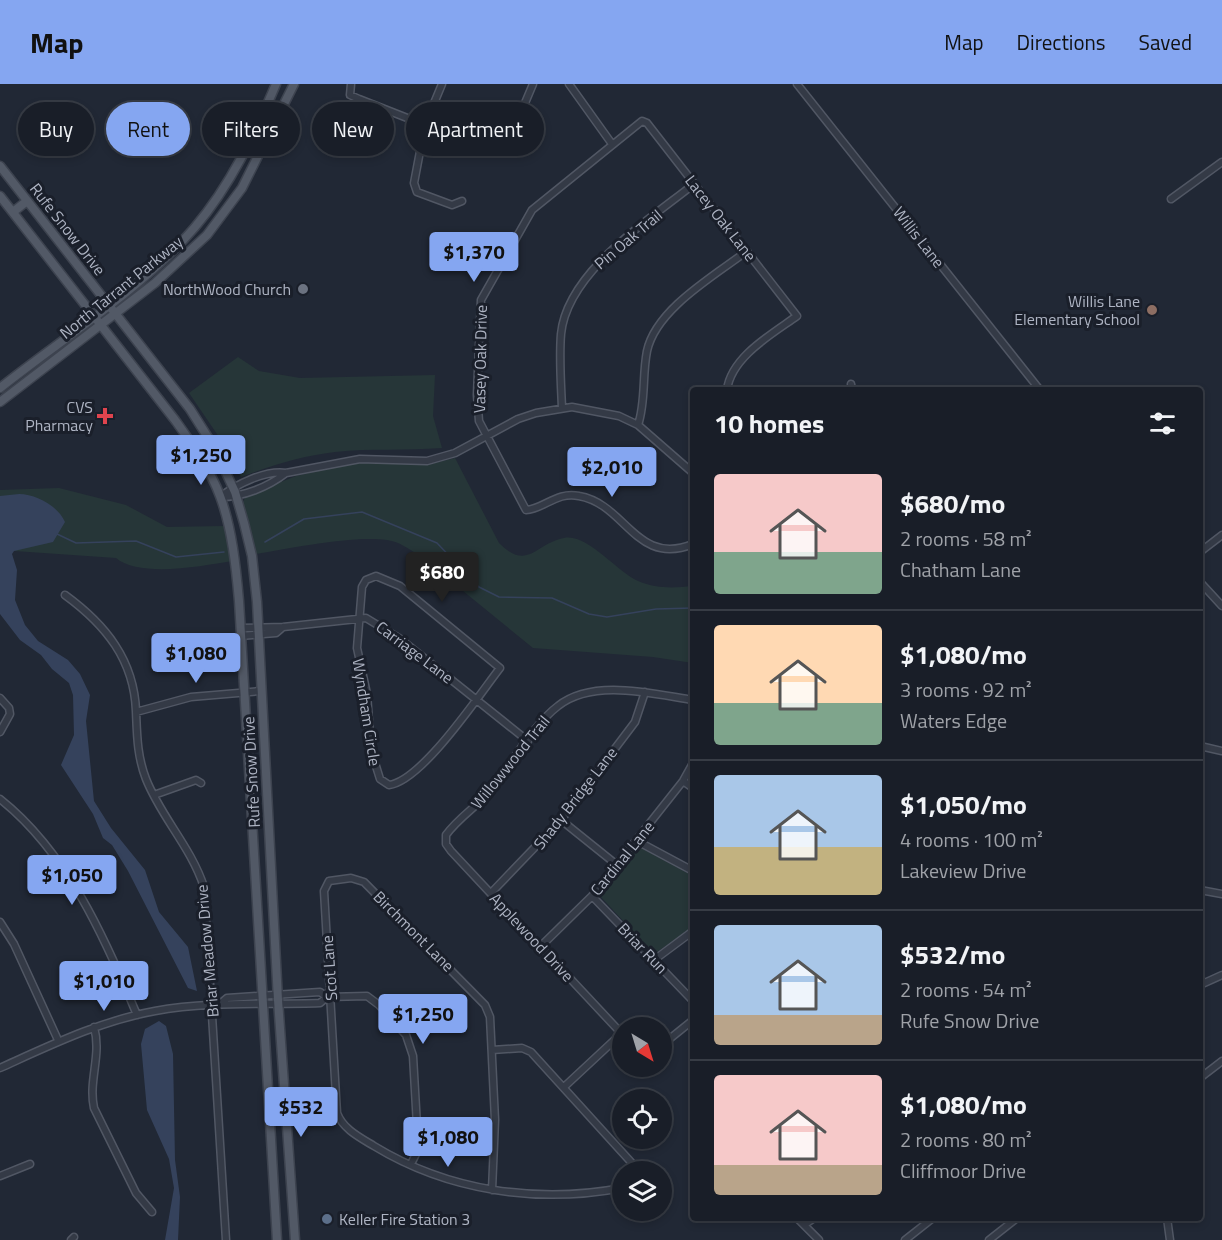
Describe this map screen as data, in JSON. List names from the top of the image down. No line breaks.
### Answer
{"streets":{"main road":["Rufe Snow Drive","North Tarrant Parkway"],"street":["Lacey Oak Lane","Willis Lane","Pin Oak Trail","Vasey Oak Drive","Carriage Lane","Wyndham Circle","Willowwood Trail","Shady Bridge Lane","Cardinal Lane","Birchmont Lane","Applewood Drive","Briar Run","Briar Meadow Drive","Scot Lane"]},"crossings":[["Lacey Oak Lane","Pin Oak Trail"],["Lacey Oak Lane","Vasey Oak Drive"],["Rufe Snow Drive","North Tarrant Parkway"],["Rufe Snow Drive","Carriage Lane"],["Carriage Lane","Wyndham Circle"],["Carriage Lane","Willowwood Trail"],["Willowwood Trail","Shady Bridge Lane"],["Willowwood Trail","Applewood Drive"],["Shady Bridge Lane","Applewood Drive"],["Cardinal Lane","Applewood Drive"],["Cardinal Lane","Briar Run"],["Birchmont Lane","Scot Lane"]],"places":{"other":["NorthWood Church","Willis Lane Elementary School","Keller Fire Station 3"],"health":["CVS Pharmacy"]},"north":"bottom right","page":{"header":"Map","nav":["Map","Directions","Saved"],"chip":["Buy","Rent","Filters","New","Apartment"],"price":["$1,370","$1,250","$2,010","$680","$1,080","$1,050","$1,010","$1,250","$532","$1,080"],"heading":"10 homes","list":[{"name":"$680/mo","note":"2 rooms · 58 m² · Chatham Lane"},{"name":"$1,080/mo","note":"3 rooms · 92 m² · Waters Edge"},{"name":"$1,050/mo","note":"4 rooms · 100 m² · Lakeview Drive"},{"name":"$532/mo","note":"2 rooms · 54 m² · Rufe Snow Drive"},{"name":"$1,080/mo","note":"2 rooms · 80 m² · Cliffmoor Drive"}]}}
